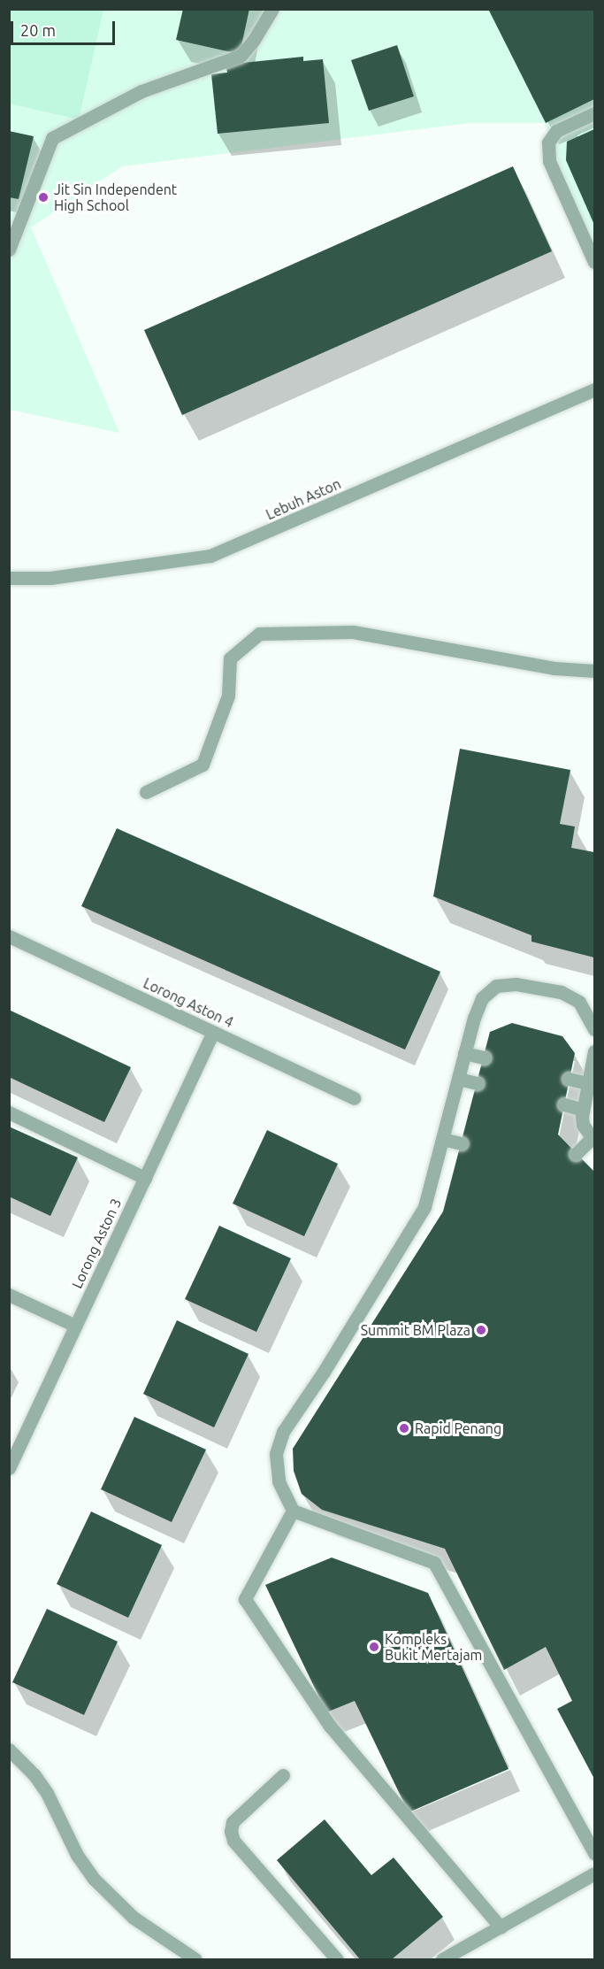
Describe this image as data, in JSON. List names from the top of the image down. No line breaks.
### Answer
{"streets":{"street":["Lebuh Aston","Lorong Aston 4","Lorong Aston 3"]},"crossings":[["Lorong Aston 4","Lorong Aston 3"]],"places":["Jit Sin Independent High School","Summit BM Plaza","Rapid Penang","Kompleks Bukit Mertajam"],"scale_bar":"20 m"}
